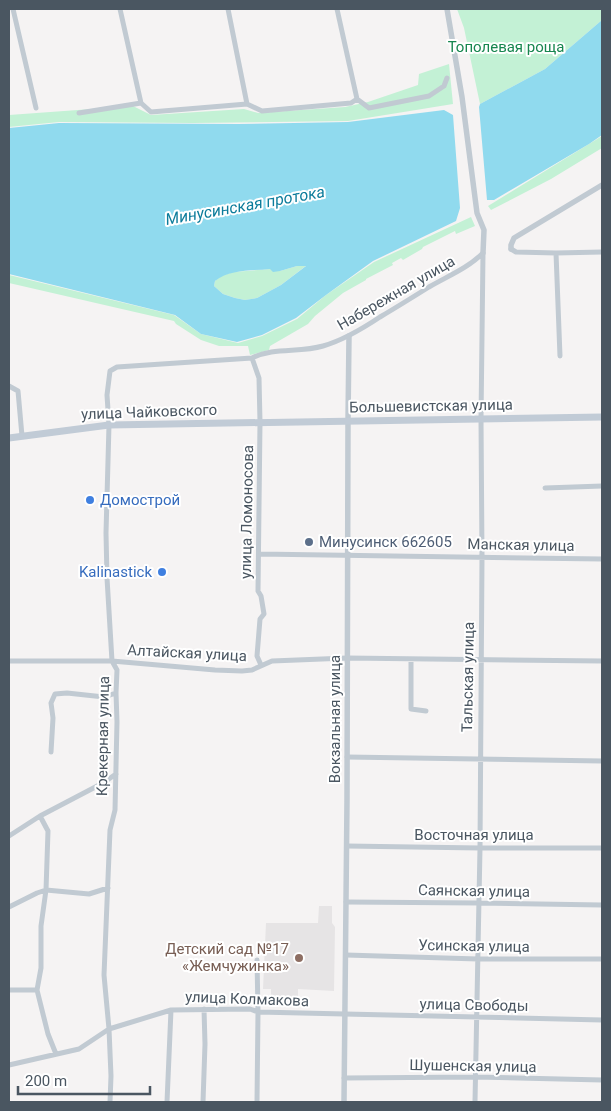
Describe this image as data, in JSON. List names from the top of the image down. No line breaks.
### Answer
{"streets":{"main road":["Большевистская улица","улица Чайковского"],"street":["Набережная улица","улица Ломоносова","Манская улица","Алтайская улица","Тальская улица","Вокзальная улица","Крекерная улица","Восточная улица","Саянская улица","Усинская улица","улица Колмакова","улица Свободы","Шушенская улица"]},"crossings":[["Набережная улица","улица Ломоносова"],["Набережная улица","Тальская улица"],["Набережная улица","Вокзальная улица"],["Набережная улица","Крекерная улица"],["Большевистская улица","улица Чайковского"],["Большевистская улица","улица Ломоносова"],["Большевистская улица","Тальская улица"],["Большевистская улица","Вокзальная улица"],["улица Чайковского","улица Ломоносова"],["улица Чайковского","Крекерная улица"],["улица Ломоносова","Манская улица"],["улица Ломоносова","Алтайская улица"],["Манская улица","Тальская улица"],["Манская улица","Вокзальная улица"],["Алтайская улица","Тальская улица"],["Алтайская улица","Вокзальная улица"],["Алтайская улица","Крекерная улица"],["Тальская улица","Восточная улица"],["Тальская улица","Саянская улица"],["Тальская улица","Усинская улица"],["Тальская улица","улица Свободы"],["Тальская улица","Шушенская улица"],["Вокзальная улица","Восточная улица"],["Вокзальная улица","Саянская улица"],["Вокзальная улица","Усинская улица"],["Вокзальная улица","улица Колмакова"],["Вокзальная улица","улица Свободы"],["Вокзальная улица","Шушенская улица"],["Крекерная улица","улица Колмакова"],["улица Колмакова","улица Свободы"]],"water":["Минусинская протока"],"parks":["Тополевая роща"],"places":["Домострой","Минусинск 662605","Kalinastick","Детский сад №17 «Жемчужинка»"],"scale_bar":"200 m"}
